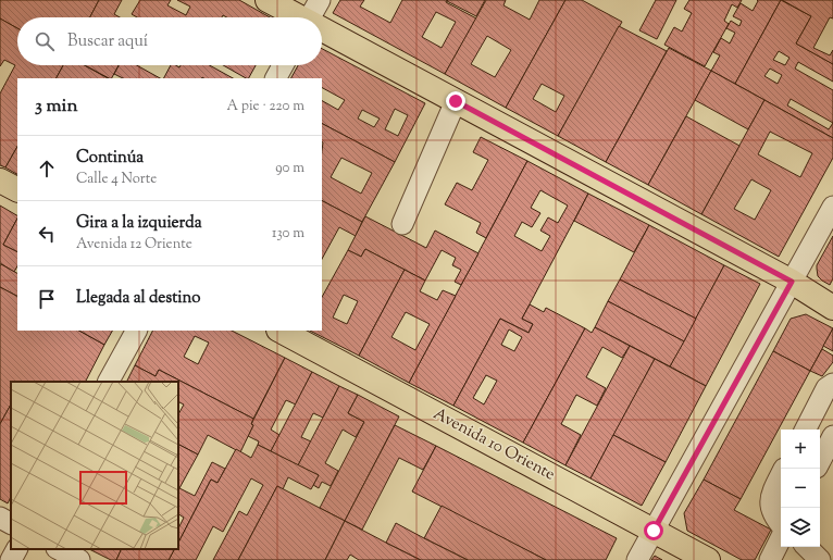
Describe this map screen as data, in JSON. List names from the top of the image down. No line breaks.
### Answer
{"streets":{"main road":["Avenida 10 Oriente"]},"page":{"search":"Buscar aquí","heading":["3 min","A pie · 220 m"],"list":[["Continúa","Calle 4 Norte","90 m"],["Gira a la izquierda","Avenida 12 Oriente","130 m"],"Llegada al destino"],"map_buttons":["+","−"]}}
